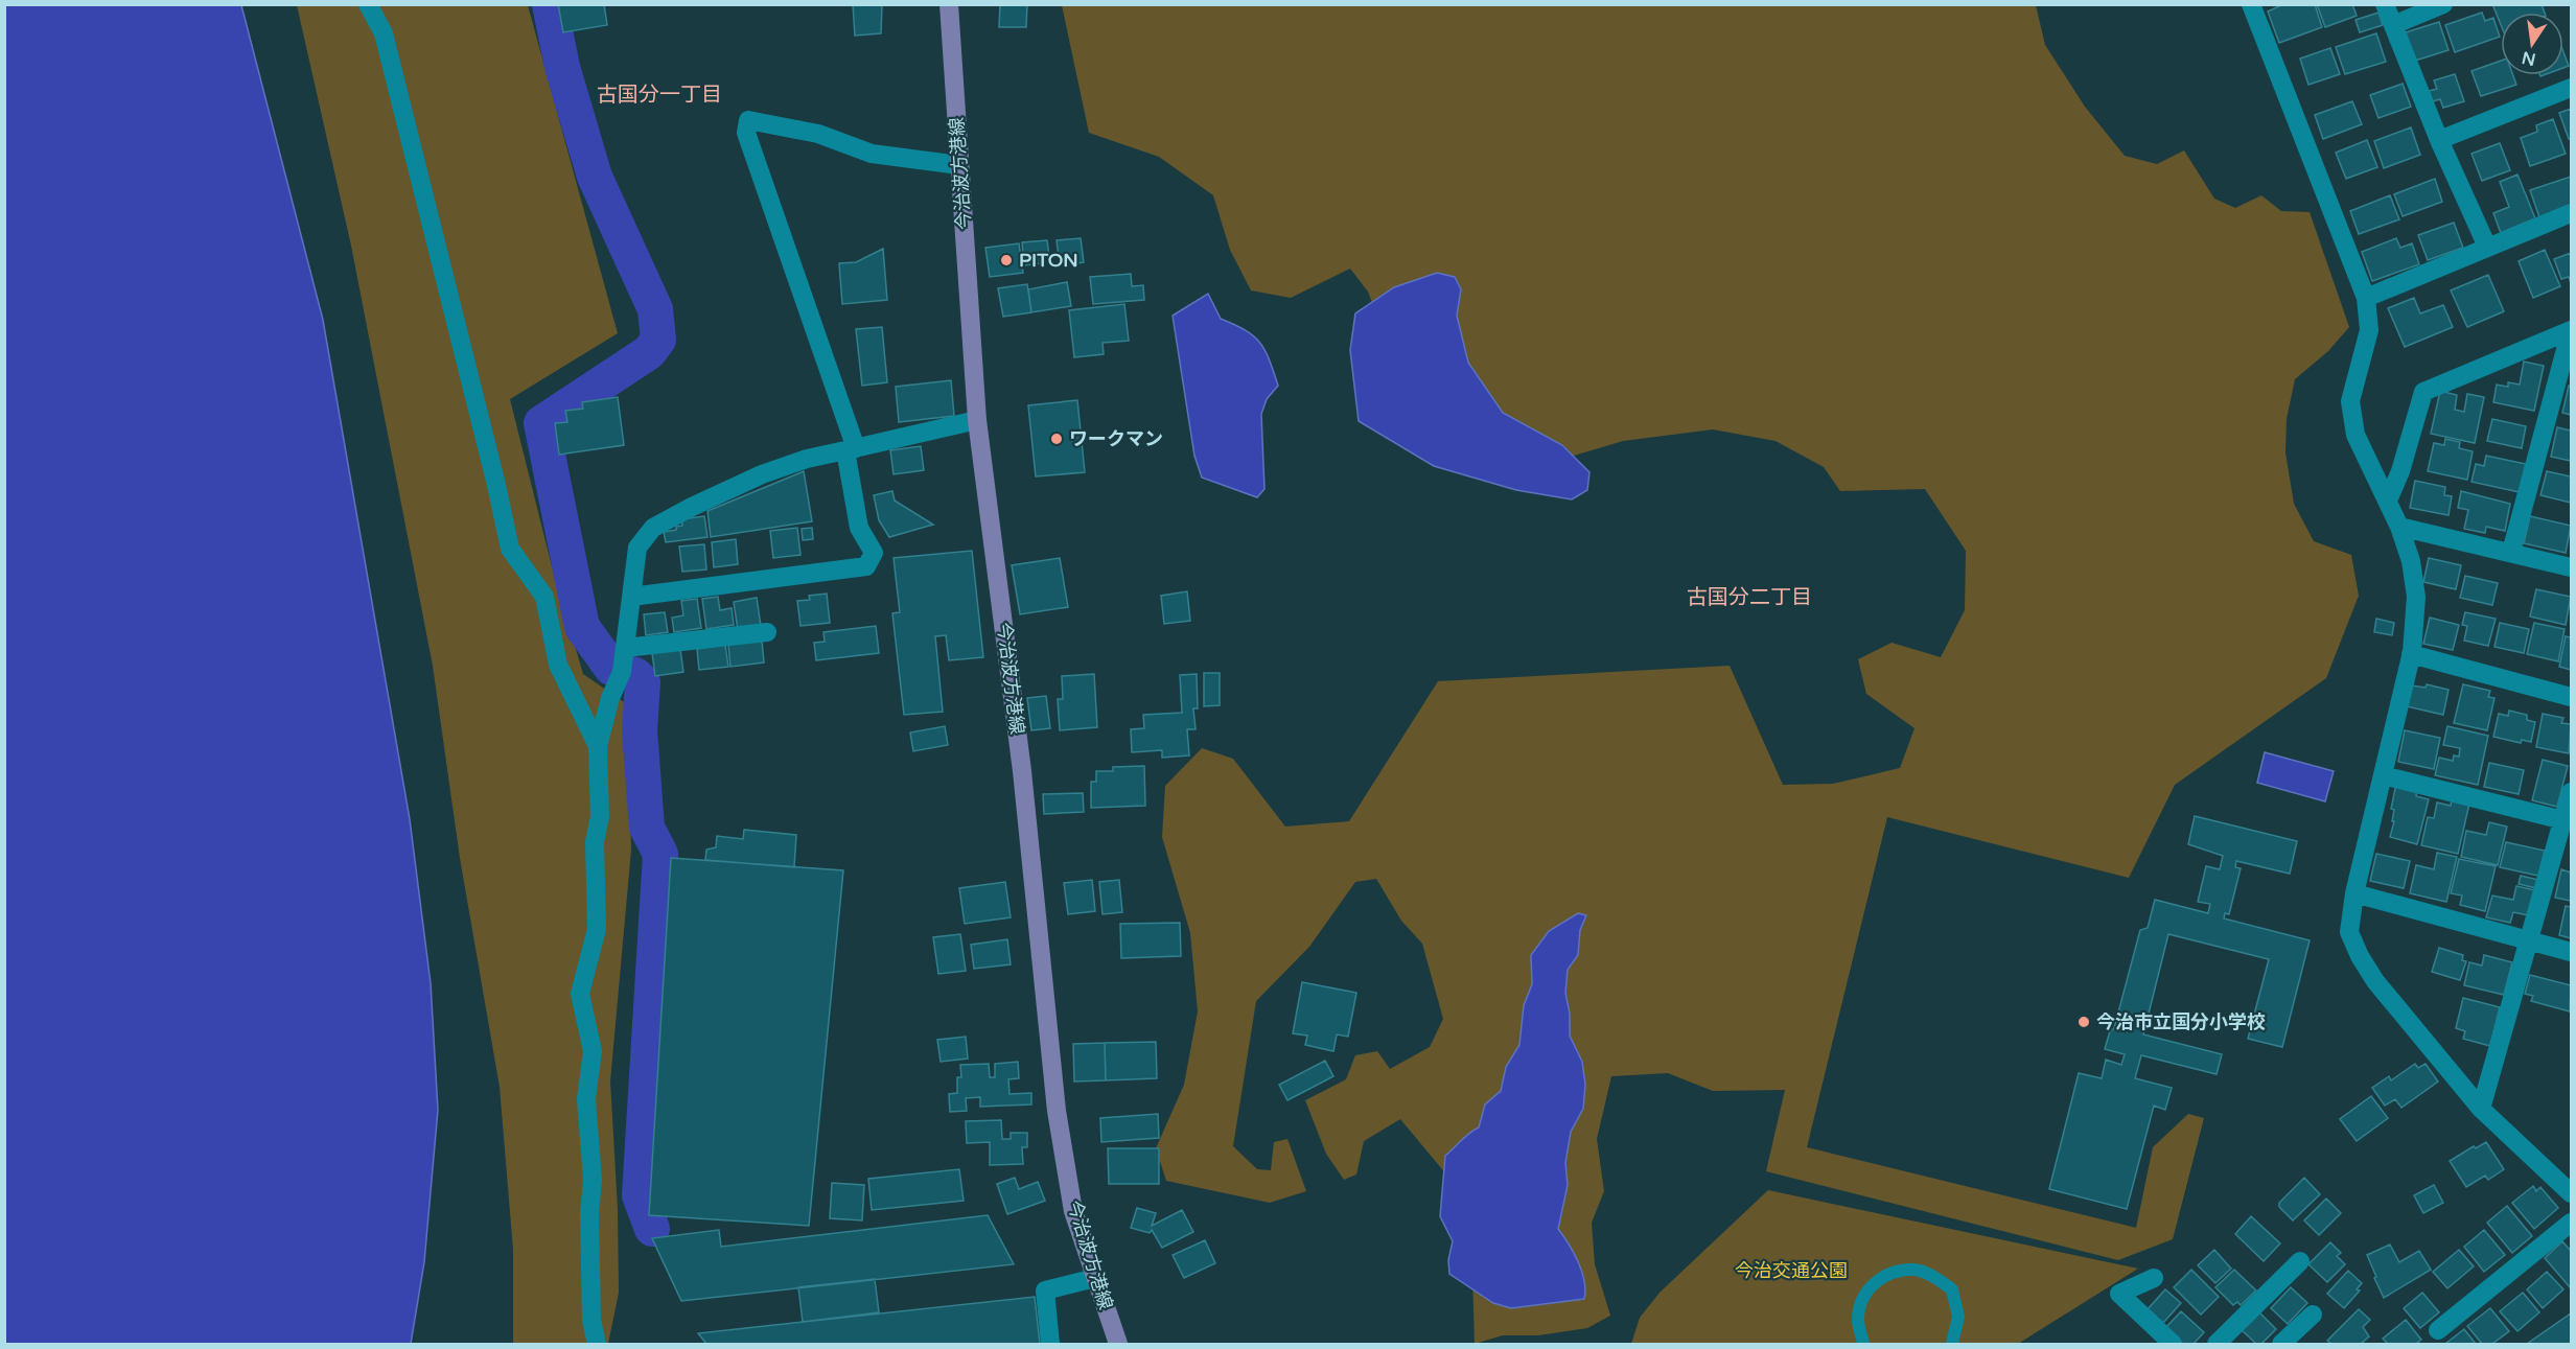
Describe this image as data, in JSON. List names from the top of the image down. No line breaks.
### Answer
{"streets":{"main road":["今治波方港線"]},"districts":["古国分一丁目","古国分二丁目"],"parks":["今治交通公園"],"places":["PITON","ワークマン","今治市立国分小学校"],"north":"bottom"}
